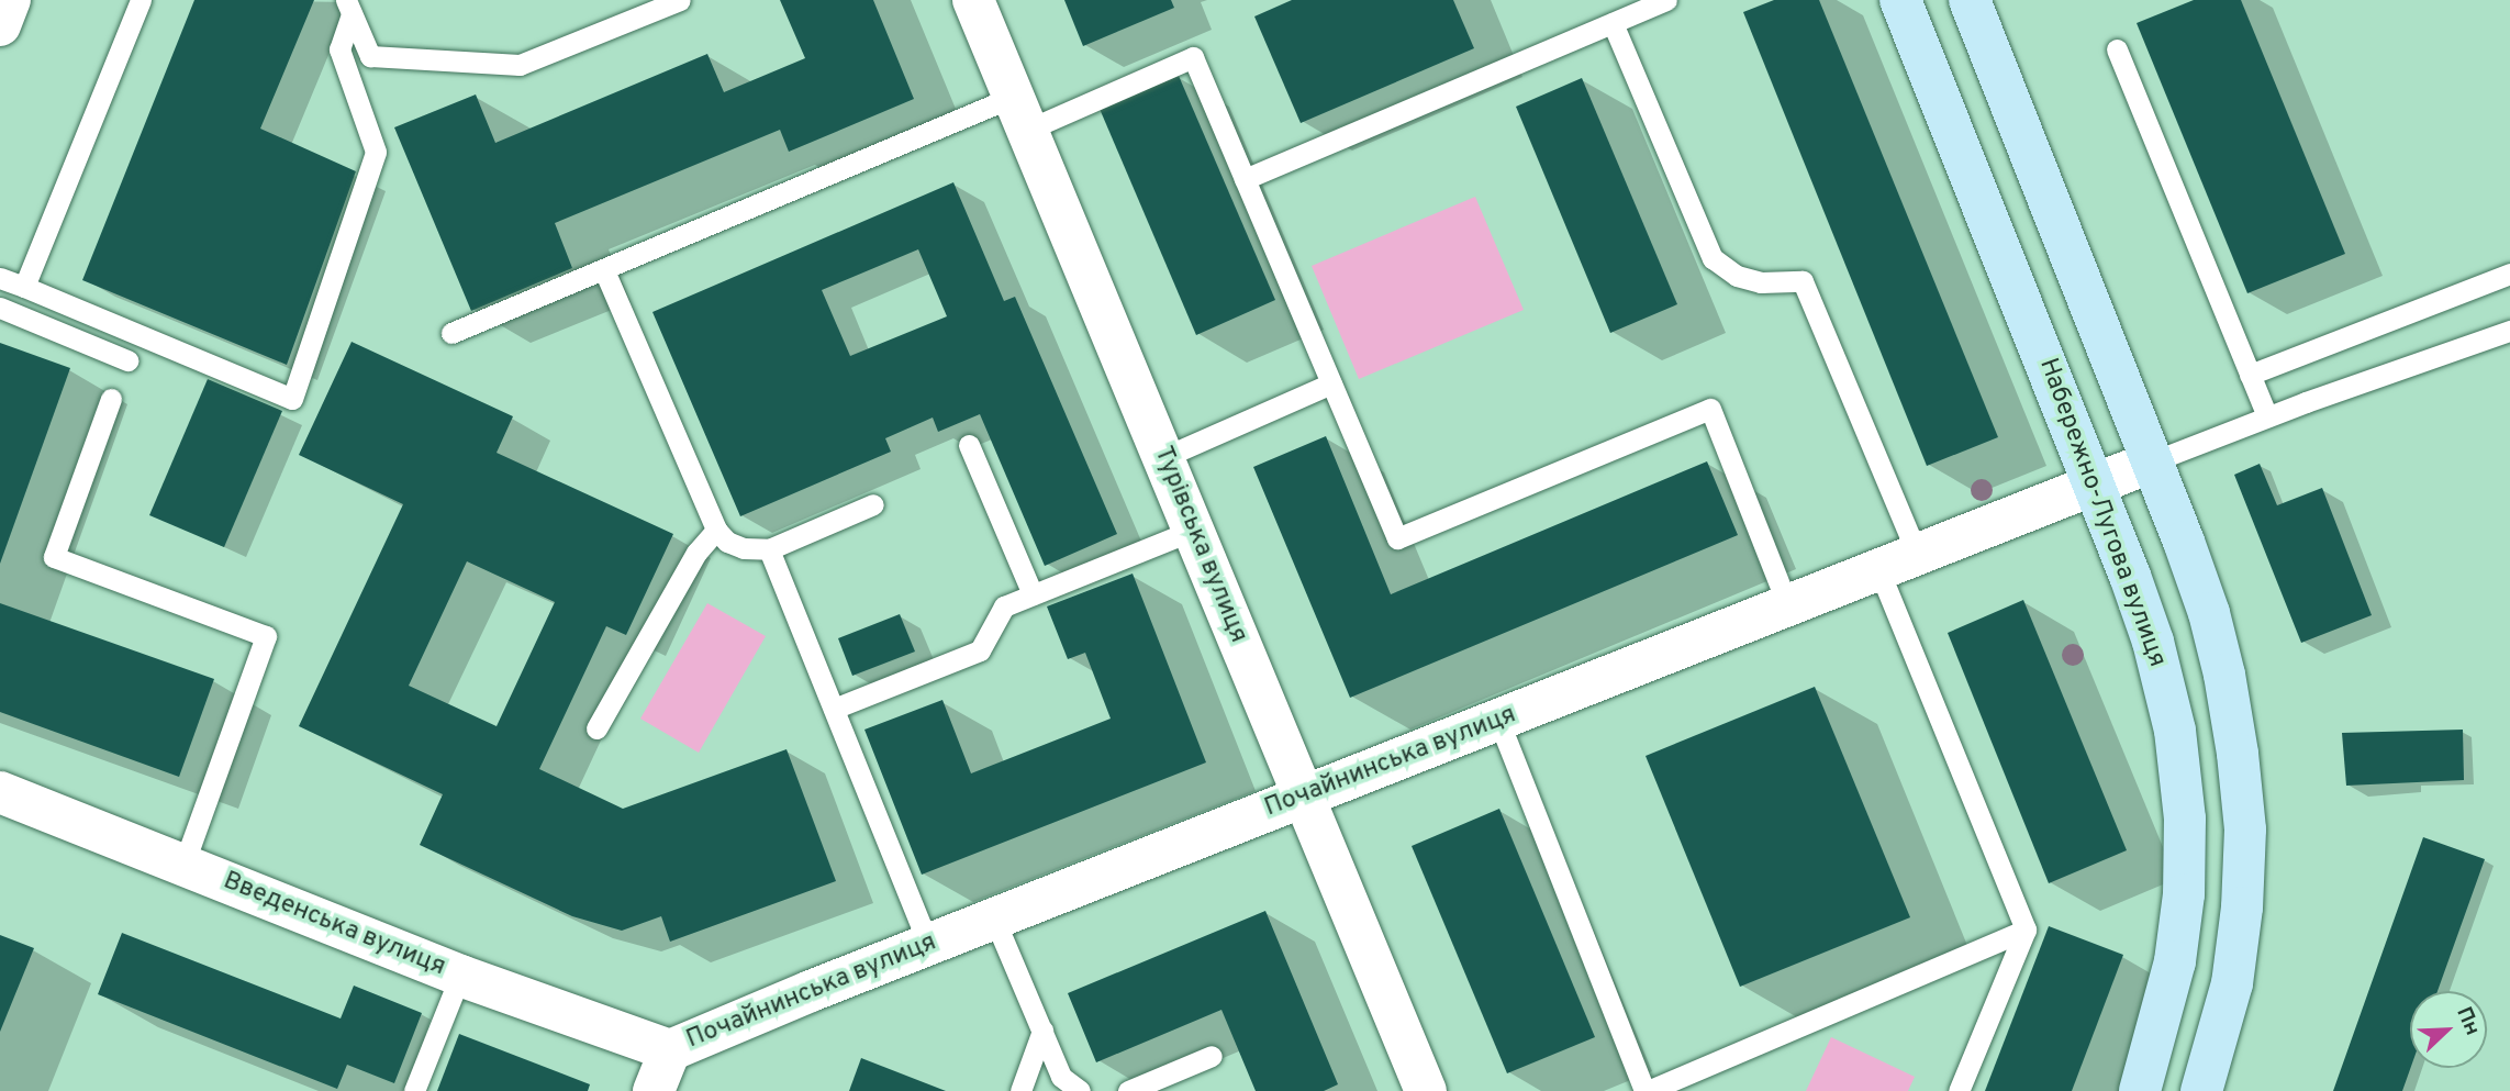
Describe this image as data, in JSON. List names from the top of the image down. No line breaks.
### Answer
{"streets":{"main road":["Набережно-Лугова вулиця"],"street":["Турівська вулиця","Почайнинська вулиця","Введенська вулиця"]},"crossings":[["Набережно-Лугова вулиця","Почайнинська вулиця"],["Турівська вулиця","Почайнинська вулиця"],["Почайнинська вулиця","Введенська вулиця"]],"north":"top right"}
